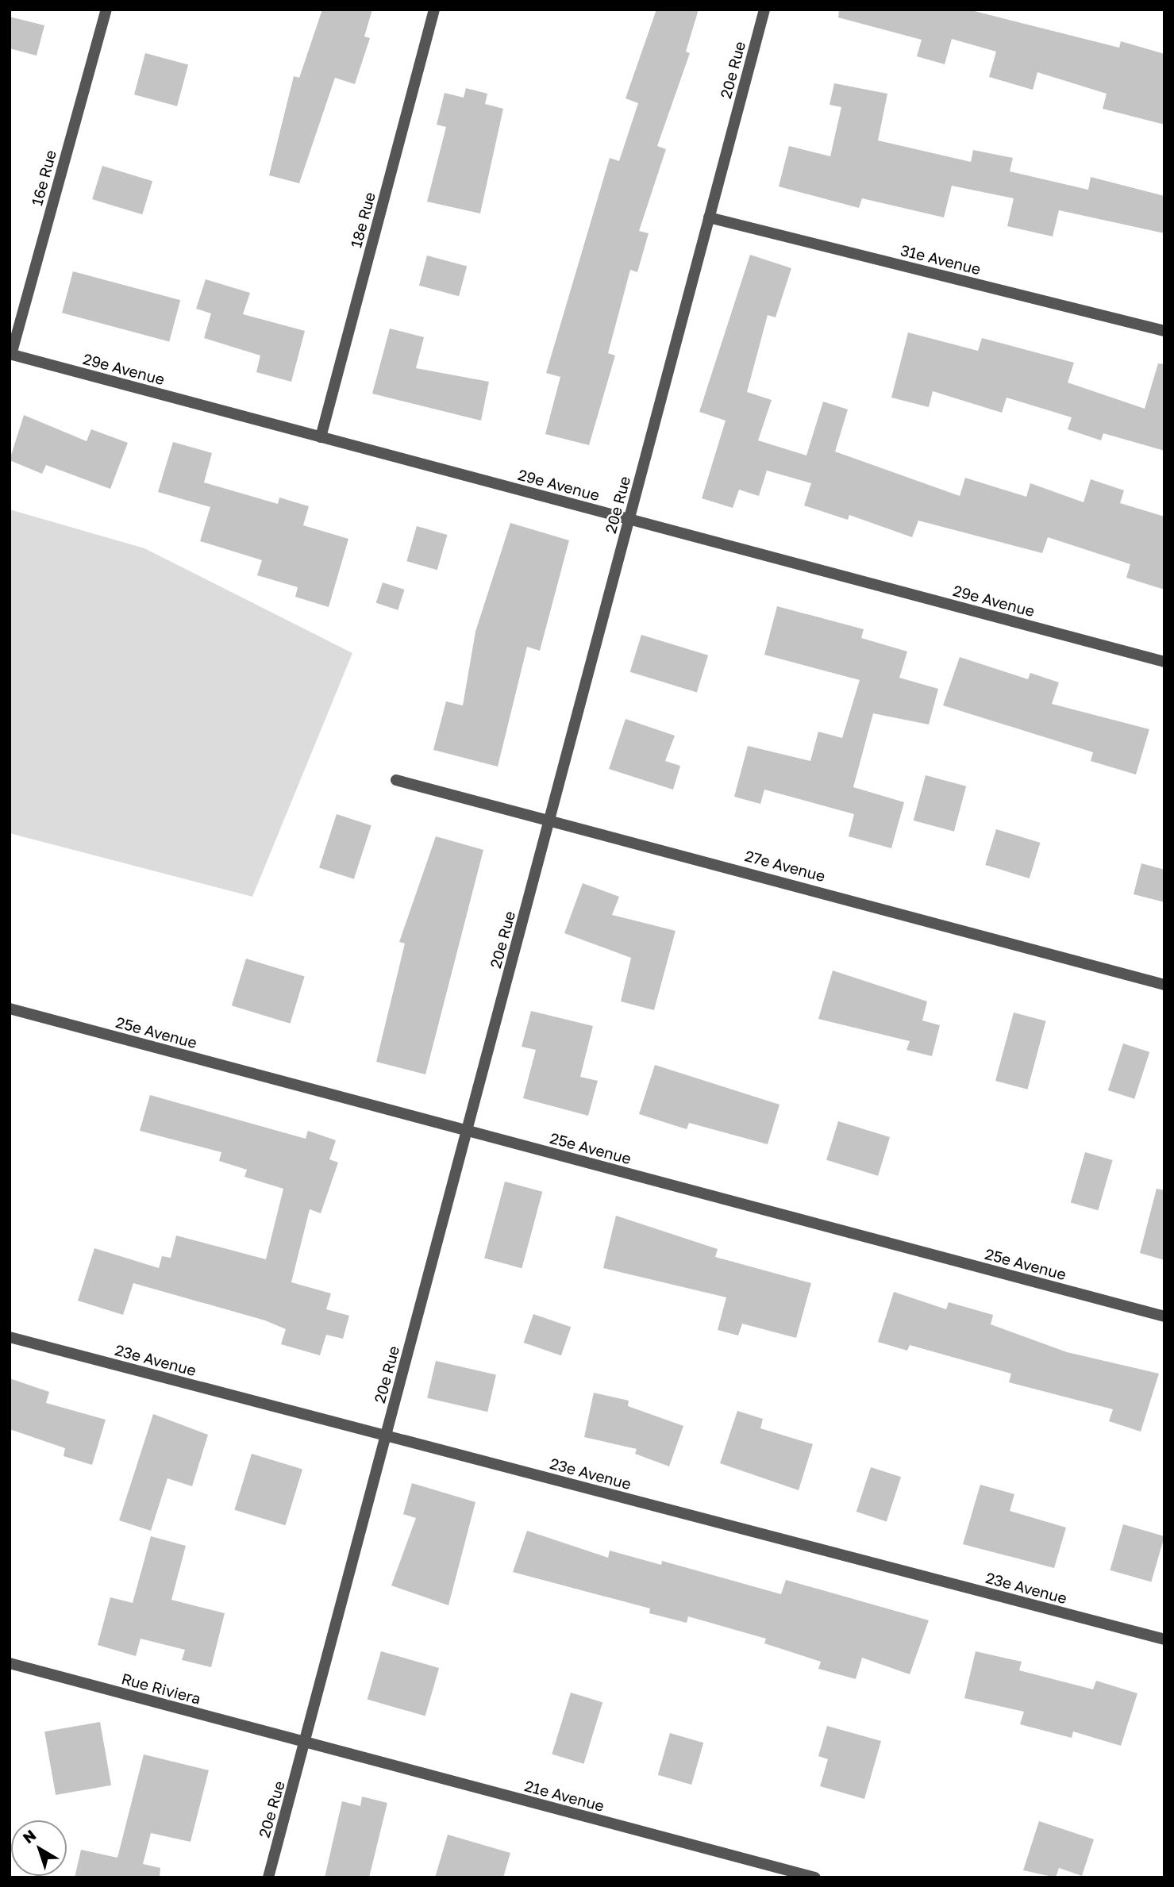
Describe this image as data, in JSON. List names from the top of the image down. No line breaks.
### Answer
{"streets":{"street":["20e Rue","16e Rue","18e Rue","31e Avenue","29e Avenue","27e Avenue","25e Avenue","23e Avenue","Rue Riviera","21e Avenue"]},"crossings":[["20e Rue","31e Avenue"],["20e Rue","29e Avenue"],["20e Rue","27e Avenue"],["20e Rue","25e Avenue"],["20e Rue","23e Avenue"],["20e Rue","Rue Riviera"],["20e Rue","21e Avenue"],["16e Rue","29e Avenue"],["18e Rue","29e Avenue"],["Rue Riviera","21e Avenue"]],"north":"top left"}
